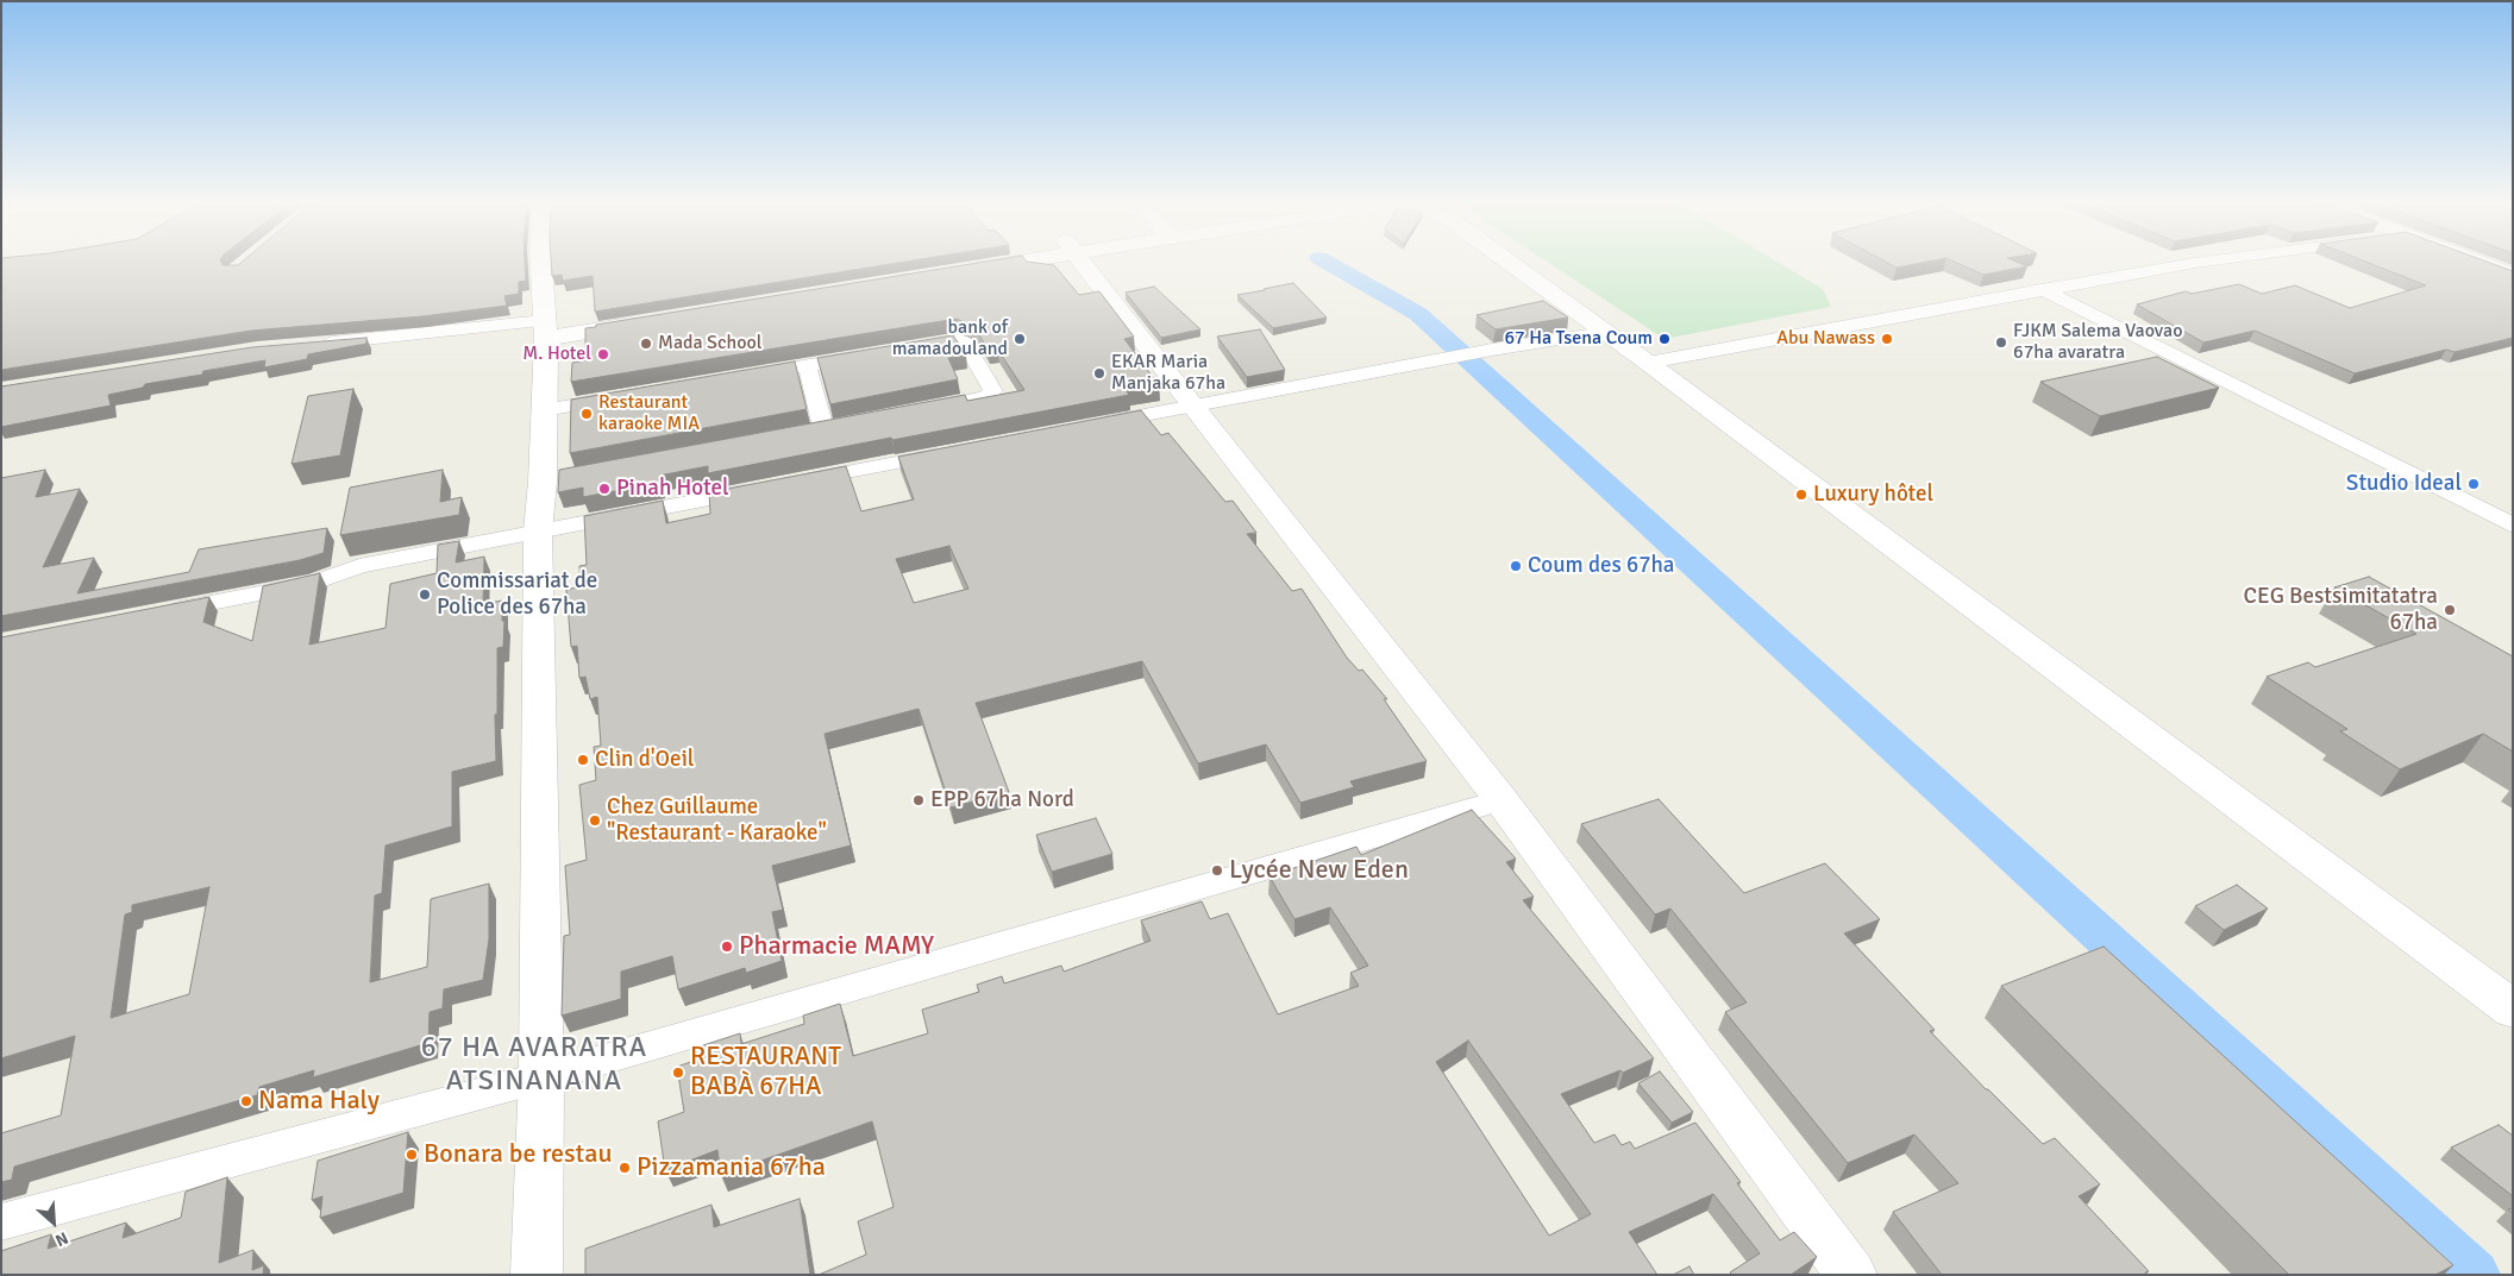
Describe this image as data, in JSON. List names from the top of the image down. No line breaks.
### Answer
{"districts":["67 HA AVARATRA ATSINANANA"],"places":["bank of mamadouland","67 Ha Tsena Coum","Abu Nawass","FJKM Salema Vaovao 67ha avaratra","Mada School","M. Hotel","EKAR Maria Manjaka 67ha","Restaurant karaoke MIA","Studio Ideal","Pinah Hotel","Luxury hôtel","Coum des 67ha","Commissariat de Police des 67ha","CEG Bestsimitatatra 67ha","Clin d'Oeil","EPP 67ha Nord","Chez Guillaume \"Restaurant - Karaoke\"","Lycée New Eden","Pharmacie MAMY","RESTAURANT BABÀ 67HA","Nama Haly","Bonara be restau","Pizzamania 67ha"],"north":"bottom right"}
